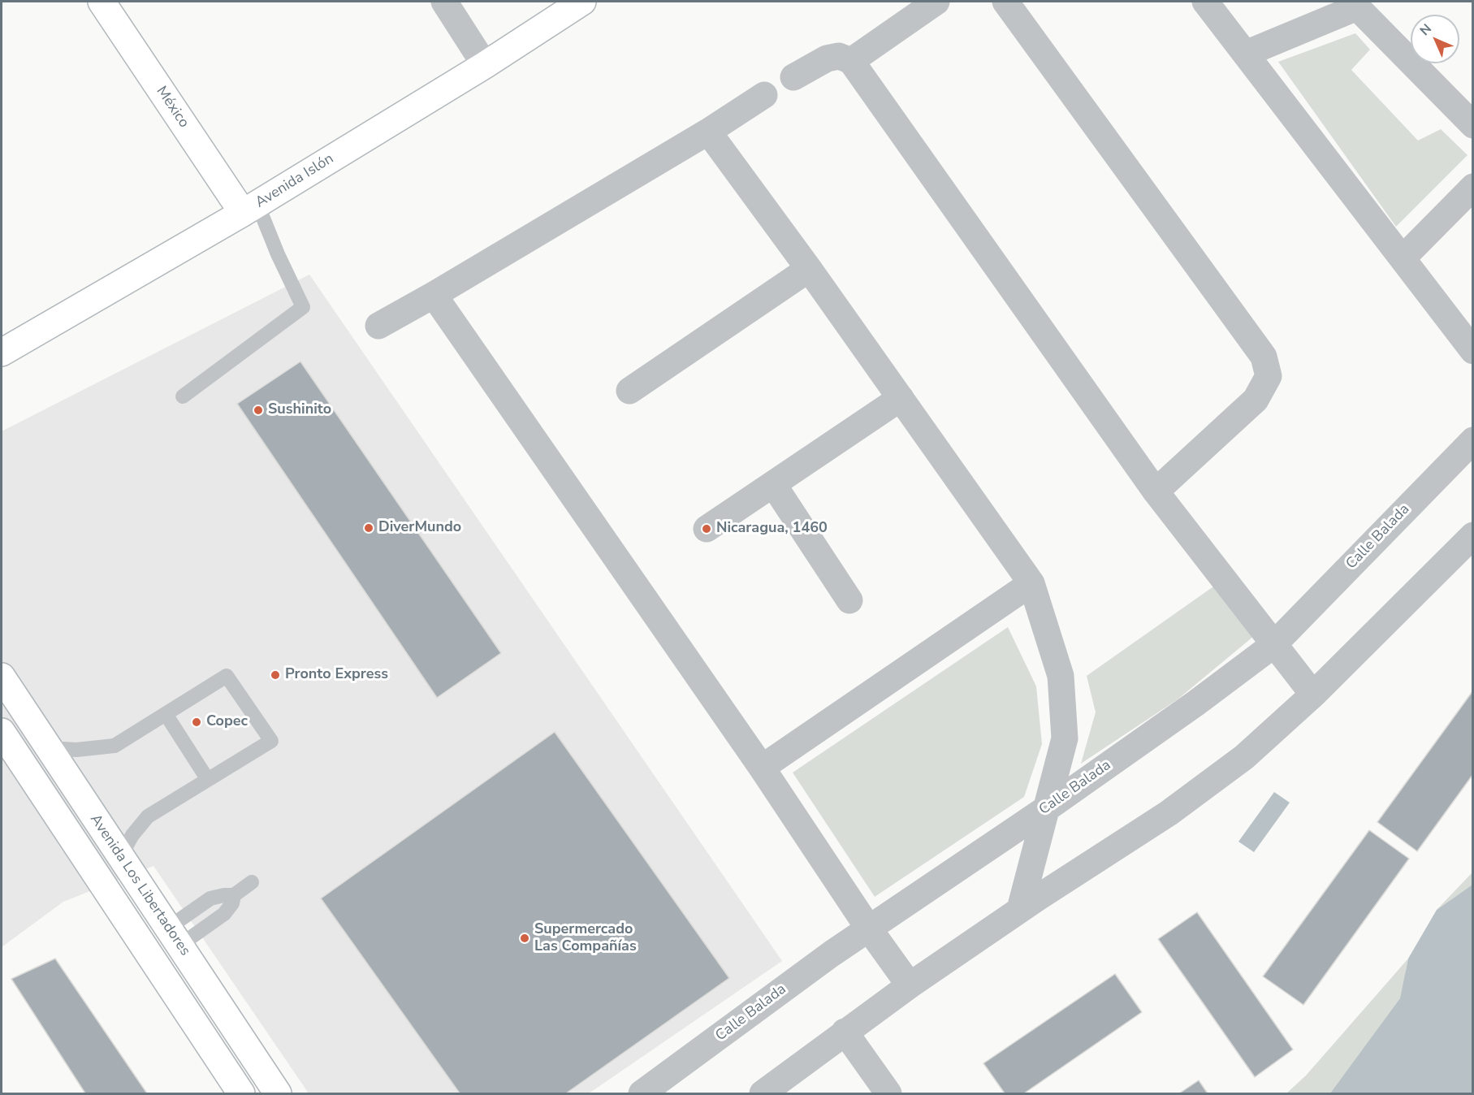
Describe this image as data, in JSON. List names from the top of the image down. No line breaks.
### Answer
{"streets":{"main road":["México","Avenida Islón","Avenida Los Libertadores"],"street":["Calle Balada"]},"crossings":[["México","Avenida Islón"]],"places":["Sushinito","DiverMundo","Nicaragua, 1460","Pronto Express","Copec","Supermercado Las Compañías"],"north":"top left"}
